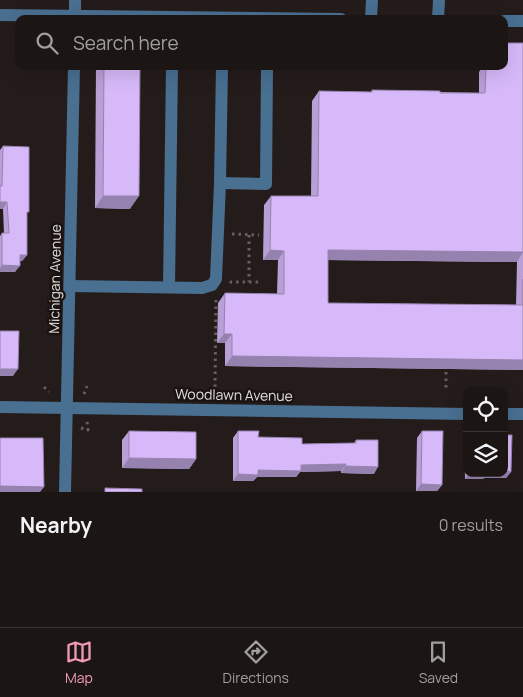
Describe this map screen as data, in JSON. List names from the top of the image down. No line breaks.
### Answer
{"streets":{"street":["Michigan Avenue","Woodlawn Avenue"]},"crossings":[["Michigan Avenue","Woodlawn Avenue"]],"page":{"search":"Search here","heading":["Nearby","0 results"],"nav":["Map","Directions","Saved"]}}
